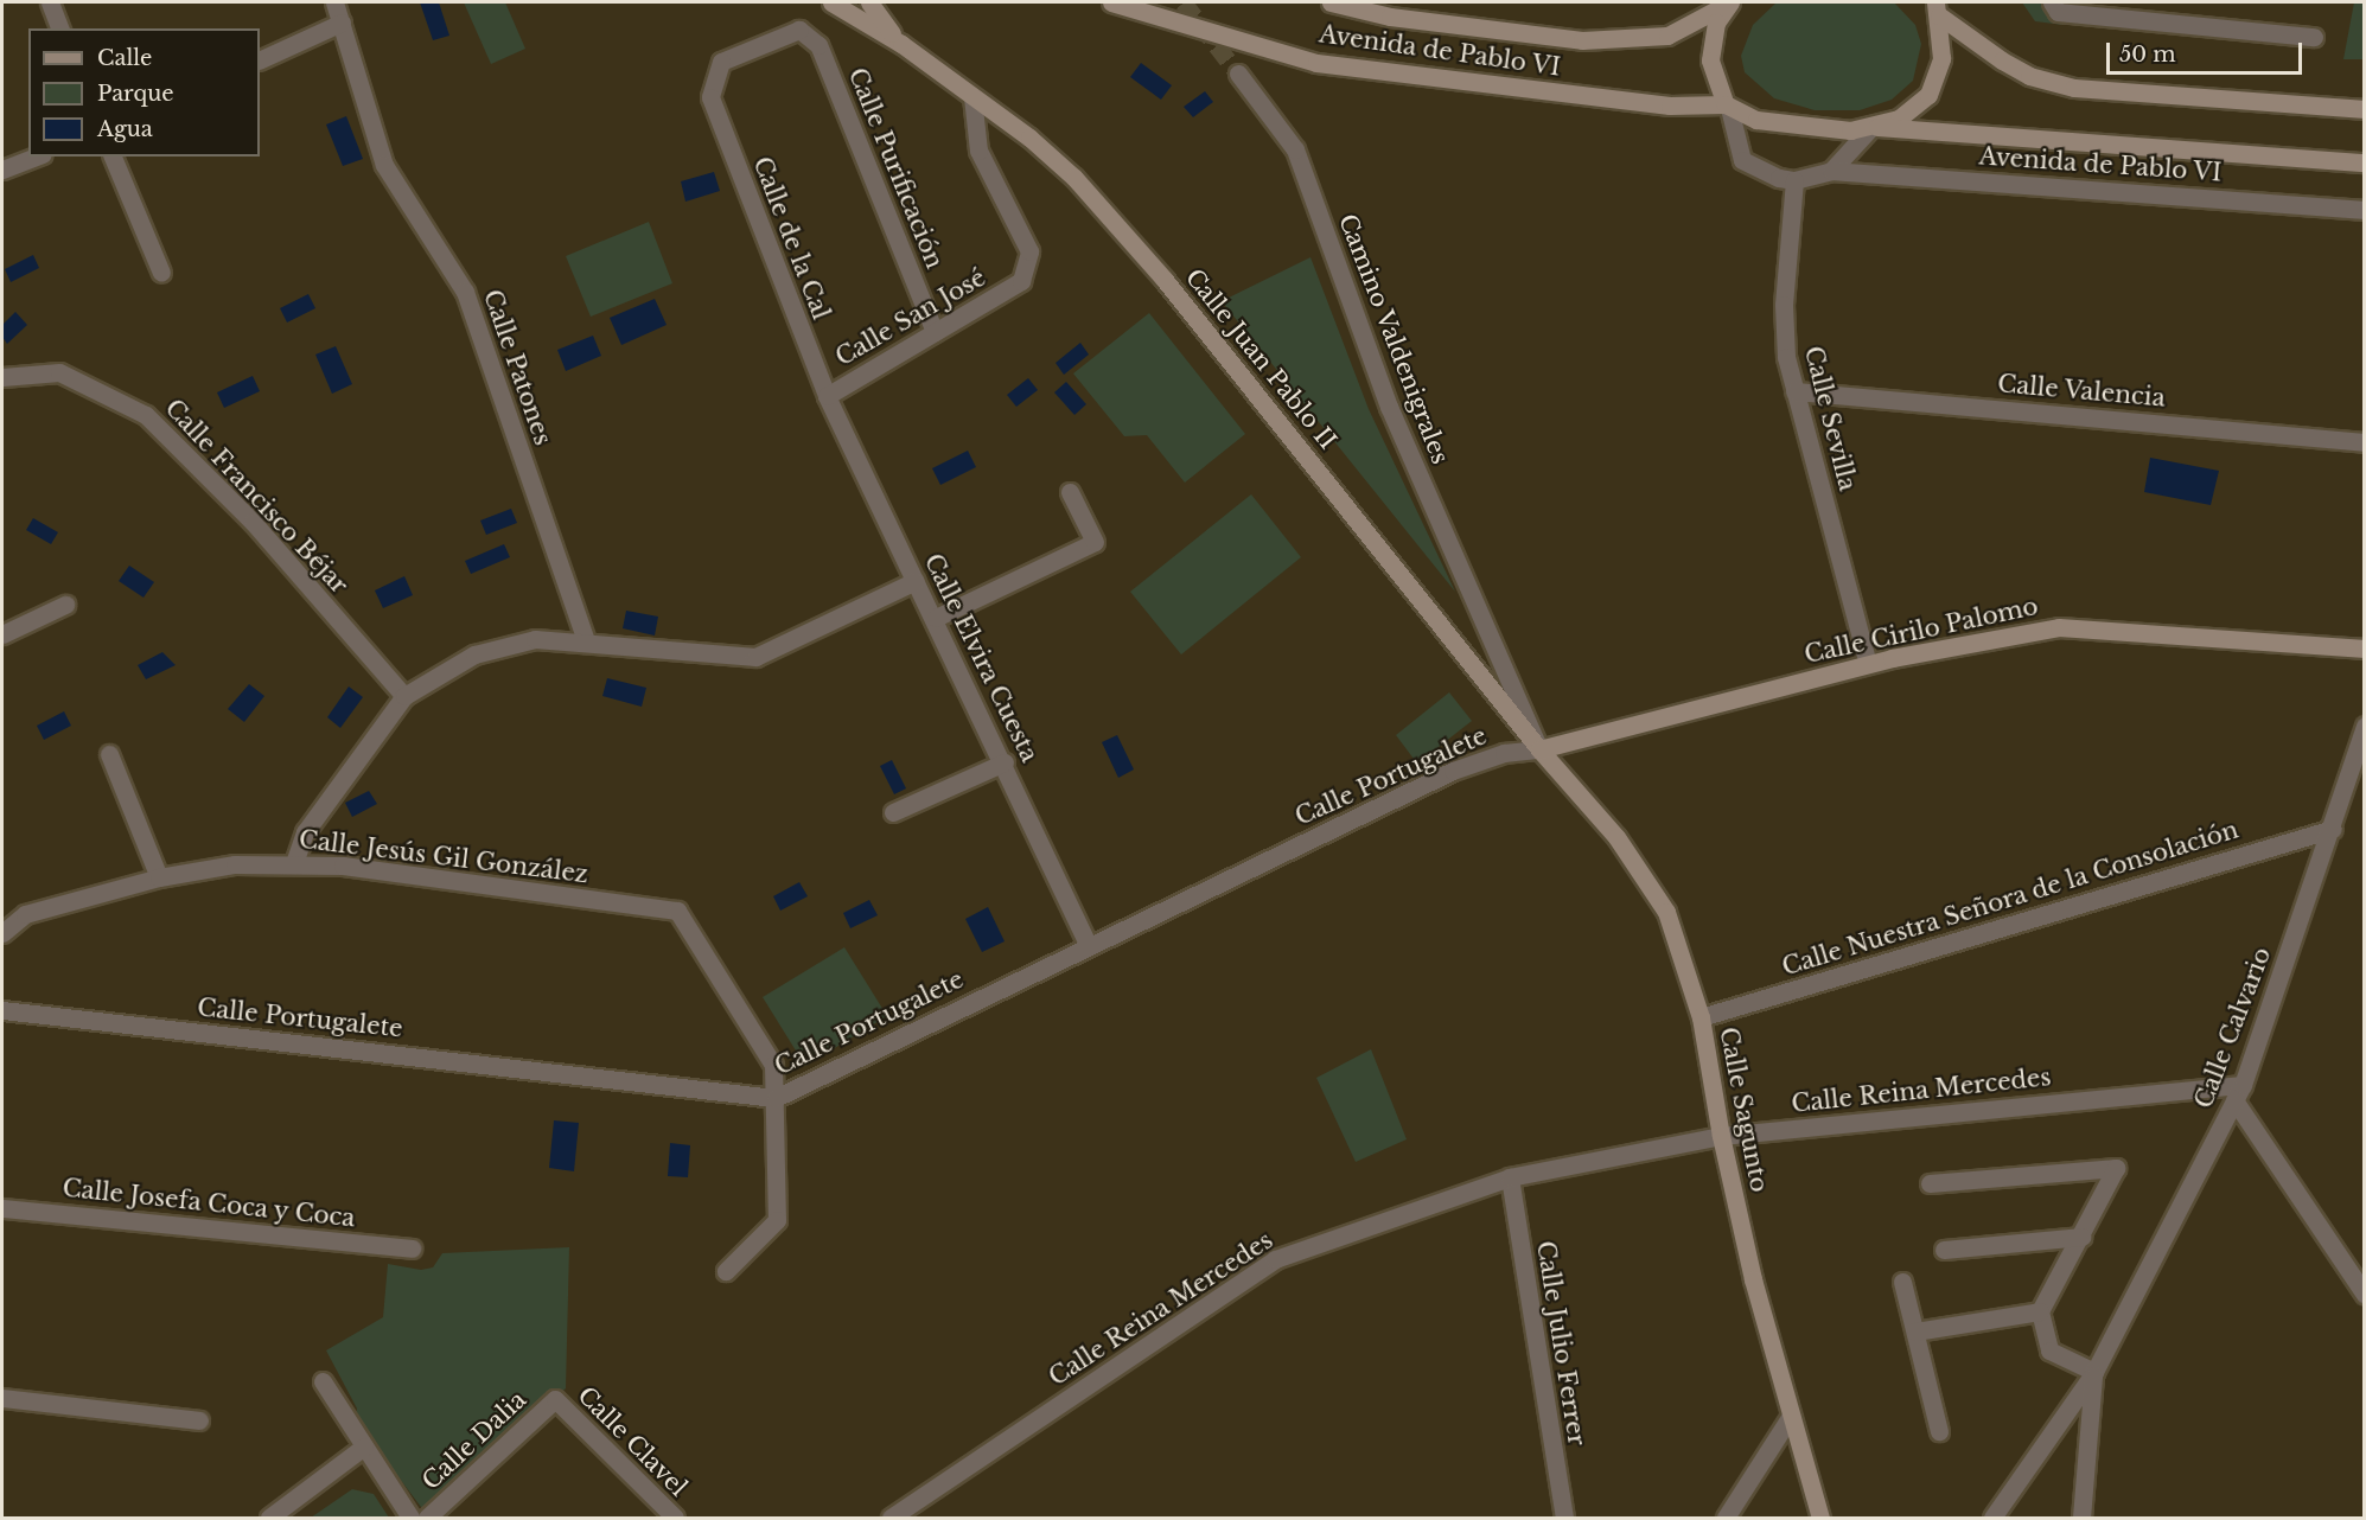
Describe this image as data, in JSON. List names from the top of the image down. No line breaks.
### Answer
{"streets":{"street":["Avenida de Pablo VI","Calle Purificación","Calle de la Cal","Calle San José","Camino Valdenigrales","Calle Juan Pablo II","Calle Patones","Calle Valencia","Calle Sevilla","Calle Francisco Béjar","Calle Cirilo Palomo","Calle Elvira Cuesta","Calle Portugalete","Calle Jesús Gil González","Calle Nuestra Señora de la Consolación","Calle Calvario","Calle Reina Mercedes","Calle Sagunto","Calle Josefa Coca y Coca","Calle Julio Ferrer","Calle Dalia","Calle Clavel"]},"crossings":[["Calle Purificación","Calle de la Cal"],["Calle Purificación","Calle San José"],["Calle de la Cal","Calle San José"],["Calle de la Cal","Calle Elvira Cuesta"],["Calle San José","Calle Juan Pablo II"],["Calle San José","Calle Elvira Cuesta"],["Camino Valdenigrales","Calle Juan Pablo II"],["Camino Valdenigrales","Calle Cirilo Palomo"],["Camino Valdenigrales","Calle Portugalete"],["Camino Valdenigrales","Calle Sagunto"],["Calle Juan Pablo II","Calle Cirilo Palomo"],["Calle Juan Pablo II","Calle Portugalete"],["Calle Juan Pablo II","Calle Sagunto"],["Calle Valencia","Calle Sevilla"],["Calle Sevilla","Calle Cirilo Palomo"],["Calle Cirilo Palomo","Calle Portugalete"],["Calle Cirilo Palomo","Calle Sagunto"],["Calle Elvira Cuesta","Calle Portugalete"],["Calle Portugalete","Calle Jesús Gil González"],["Calle Portugalete","Calle Sagunto"],["Calle Nuestra Señora de la Consolación","Calle Calvario"],["Calle Nuestra Señora de la Consolación","Calle Sagunto"],["Calle Calvario","Calle Reina Mercedes"],["Calle Reina Mercedes","Calle Sagunto"],["Calle Reina Mercedes","Calle Julio Ferrer"],["Calle Dalia","Calle Clavel"]],"legend":["Calle","Parque","Agua"],"scale_bar":"50 m"}
